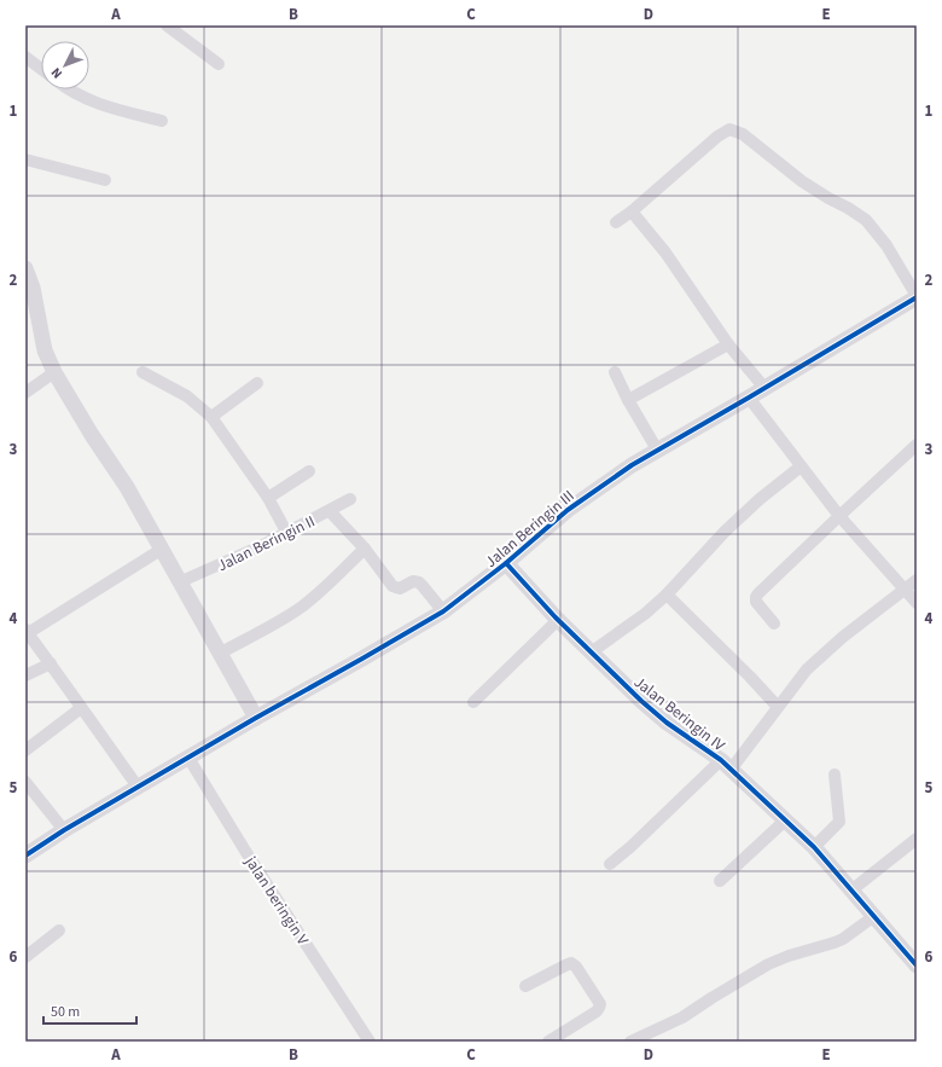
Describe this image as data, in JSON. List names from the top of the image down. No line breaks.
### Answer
{"streets":{"street":["Jalan Beringin III","Jalan Beringin II","Jalan Beringin IV","jalan beringin V"]},"crossings":[["Jalan Beringin III","Jalan Beringin IV"],["Jalan Beringin III","jalan beringin V"]],"scale_bar":"50 m","north":"bottom left","grid":{"columns":["A","B","C","D","E"],"rows":["1","2","3","4","5","6"]}}
